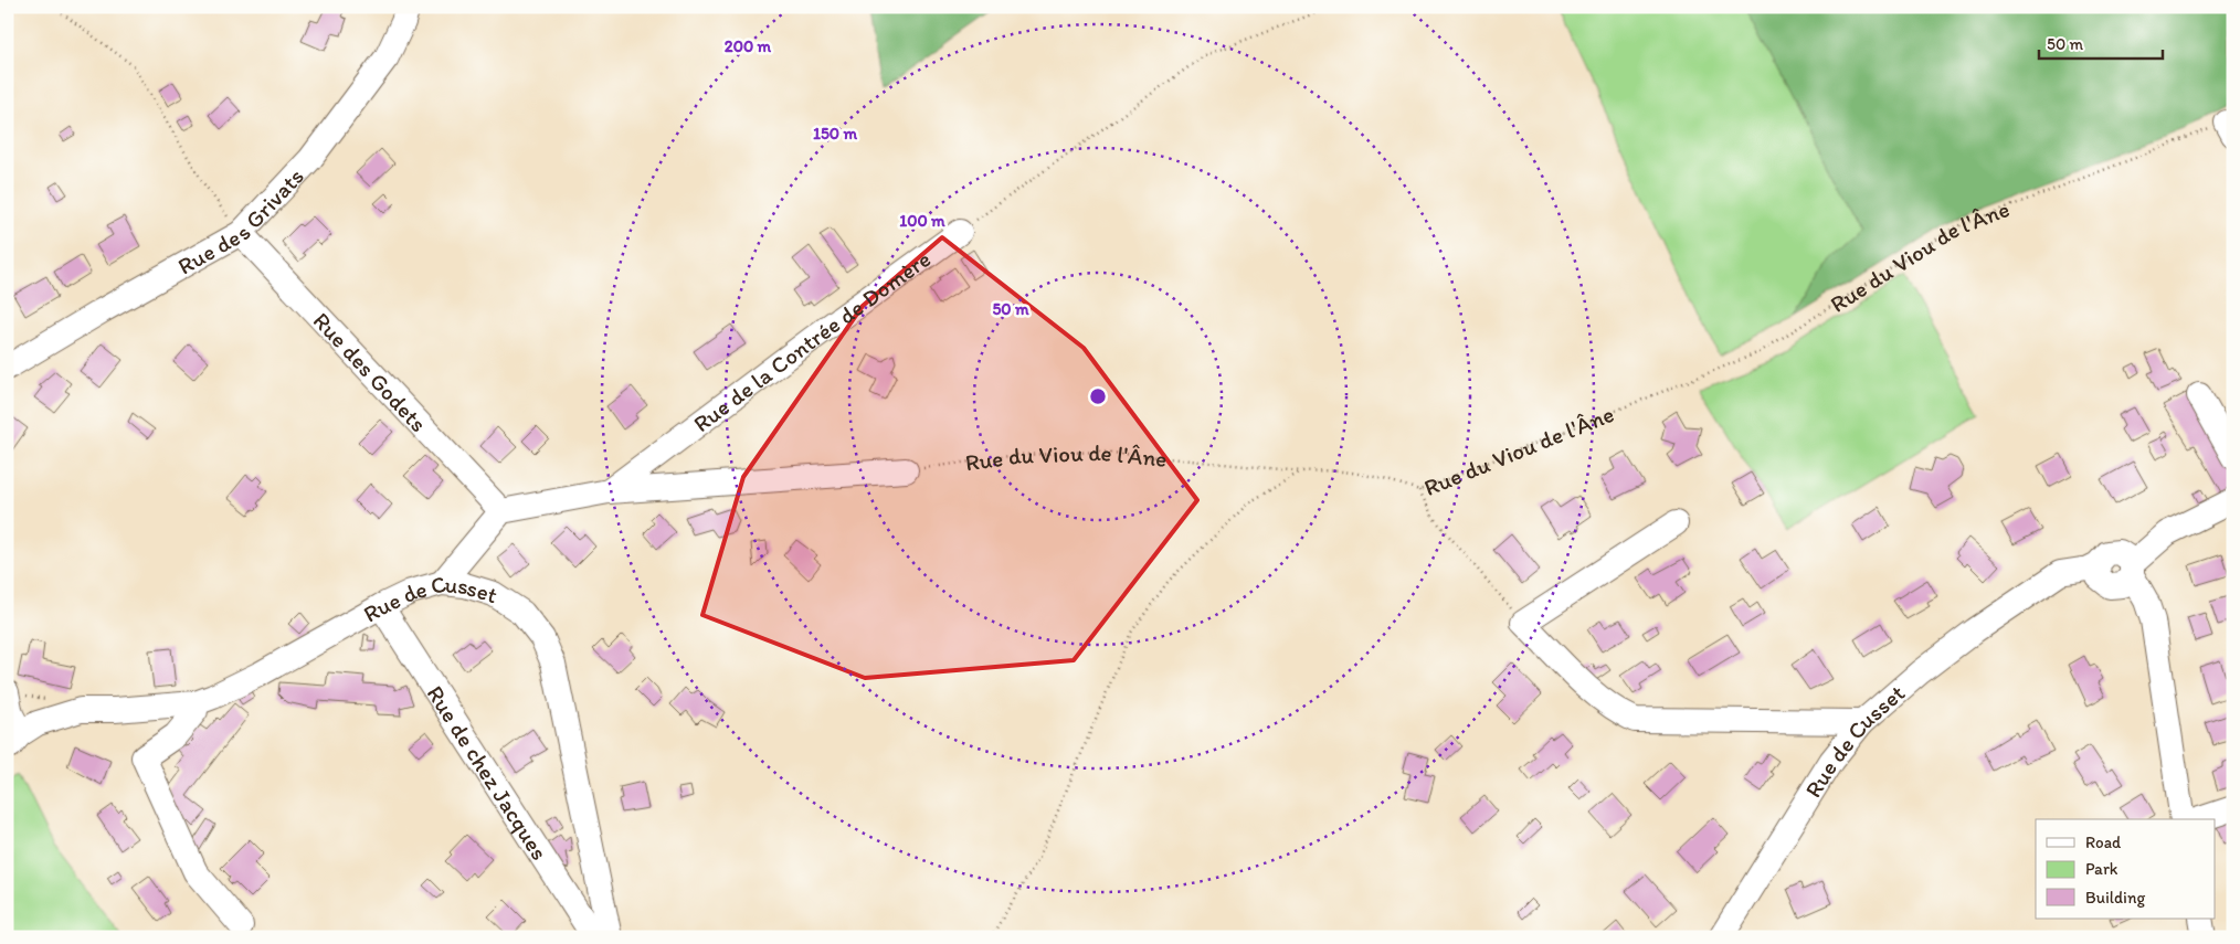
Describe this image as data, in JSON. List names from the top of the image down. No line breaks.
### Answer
{"streets":{"street":["Rue des Grivats","Rue de la Contrée de Domère","Rue des Godets","Rue de Cusset","Rue de chez Jacques"],"path":["Rue du Viou de l'Âne"]},"crossings":[["Rue des Grivats","Rue des Godets"],["Rue de la Contrée de Domère","Rue des Godets"],["Rue de Cusset","Rue de chez Jacques"]],"legend":["Road","Park","Building"],"scale_bar":"50 m","rings":["200 m","150 m","100 m","50 m"]}
